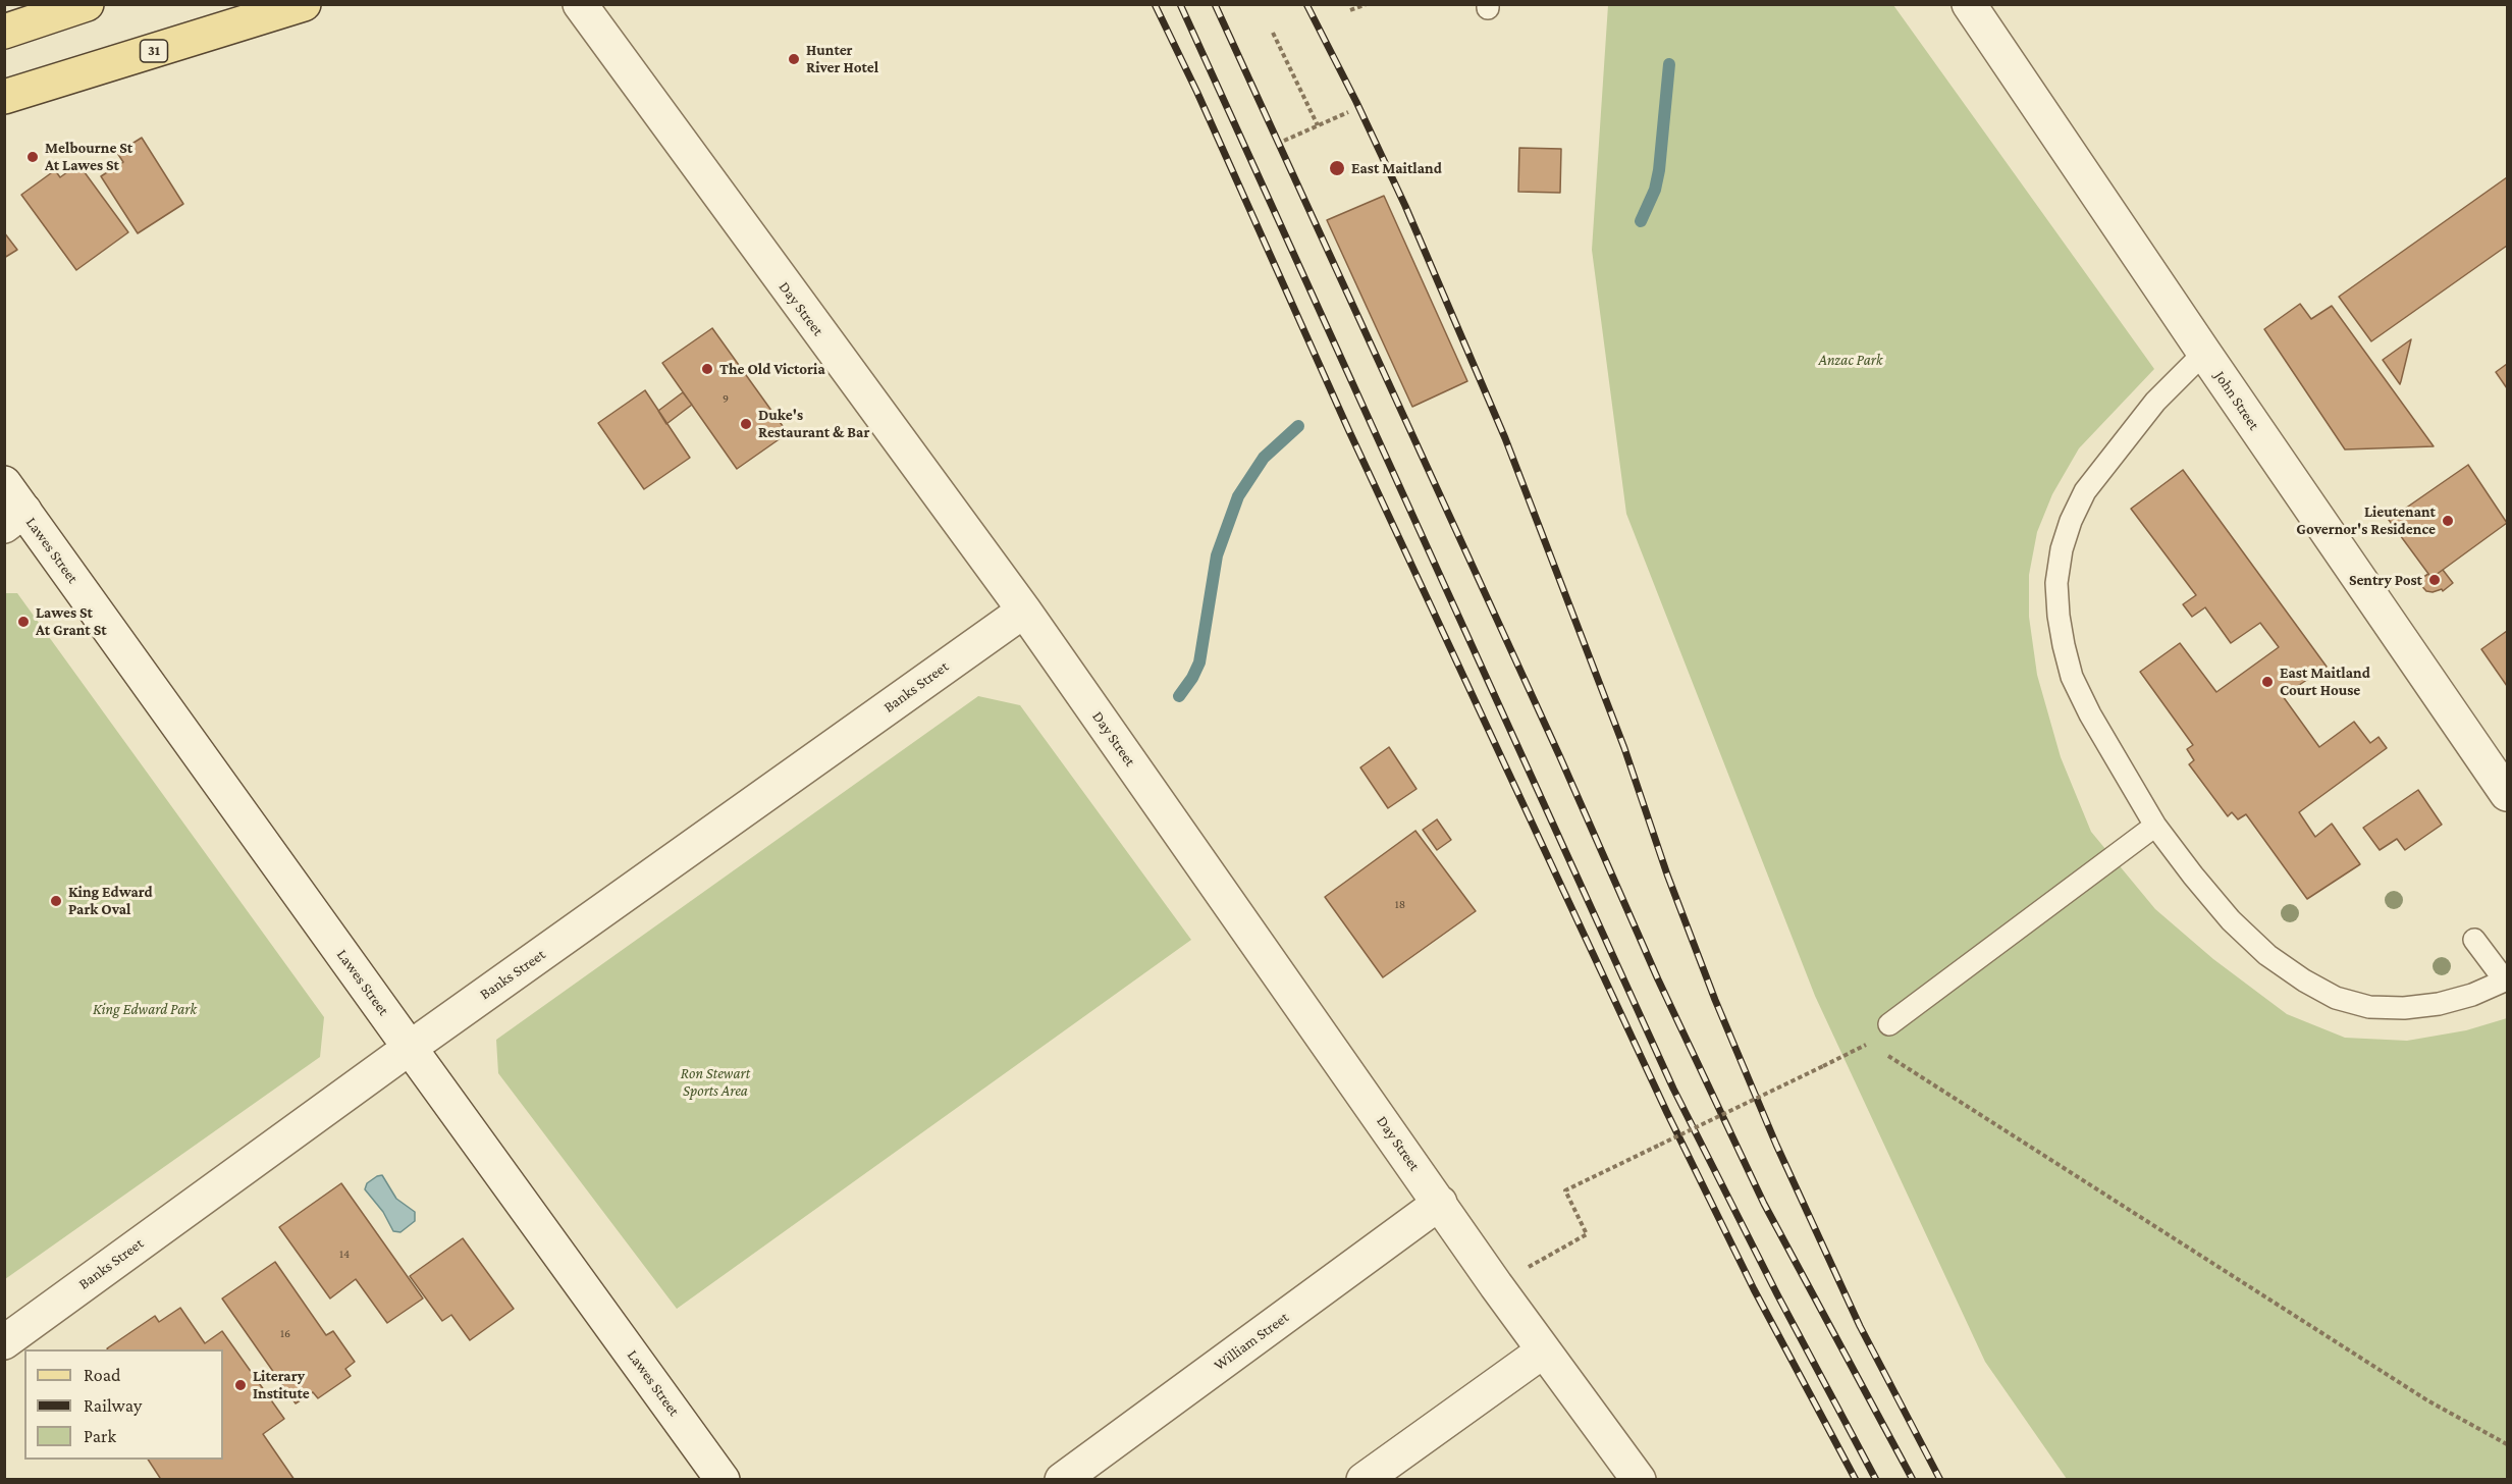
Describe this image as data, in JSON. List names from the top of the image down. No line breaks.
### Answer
{"streets":{"main road":["31"],"street":["Day Street","John Street","Lawes Street","Banks Street","William Street"]},"crossings":[["Day Street","Banks Street"],["Day Street","William Street"],["Lawes Street","Banks Street"]],"parks":["Anzac Park","King Edward Park","Ron Stewart Sports Area"],"places":["Hunter River Hotel","Melbourne St At Lawes St","East Maitland","The Old Victoria","Duke's Restaurant & Bar","Lieutenant Governor's Residence","Sentry Post","Lawes St At Grant St","East Maitland Court House","King Edward Park Oval","Literary Institute"],"house_numbers":["9","18","14","16"],"legend":["Road","Railway","Park"]}
